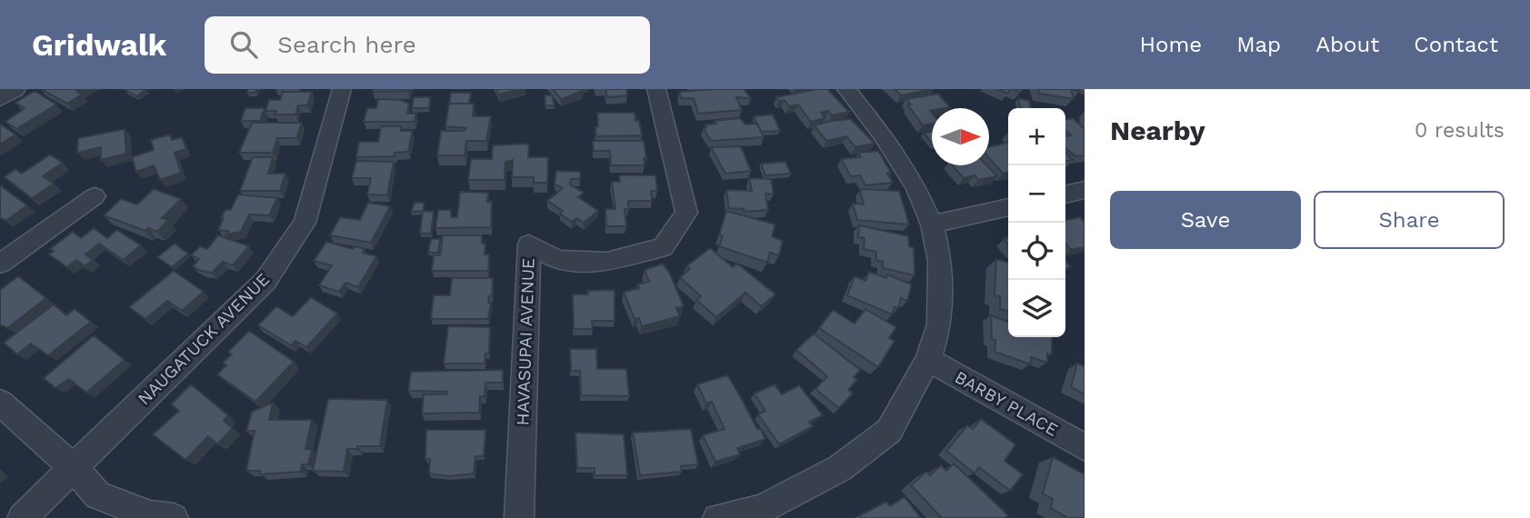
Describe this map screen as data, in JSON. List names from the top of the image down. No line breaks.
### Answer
{"streets":{"street":["NAUGATUCK AVENUE","HAVASUPAI AVENUE","BARBY PLACE"]},"north":"right","page":{"header":"Gridwalk","search":"Search here","nav":["Home","Map","About","Contact"],"heading":["Nearby","0 results"],"map_buttons":["+","−"],"buttons":["Save","Share"]}}
